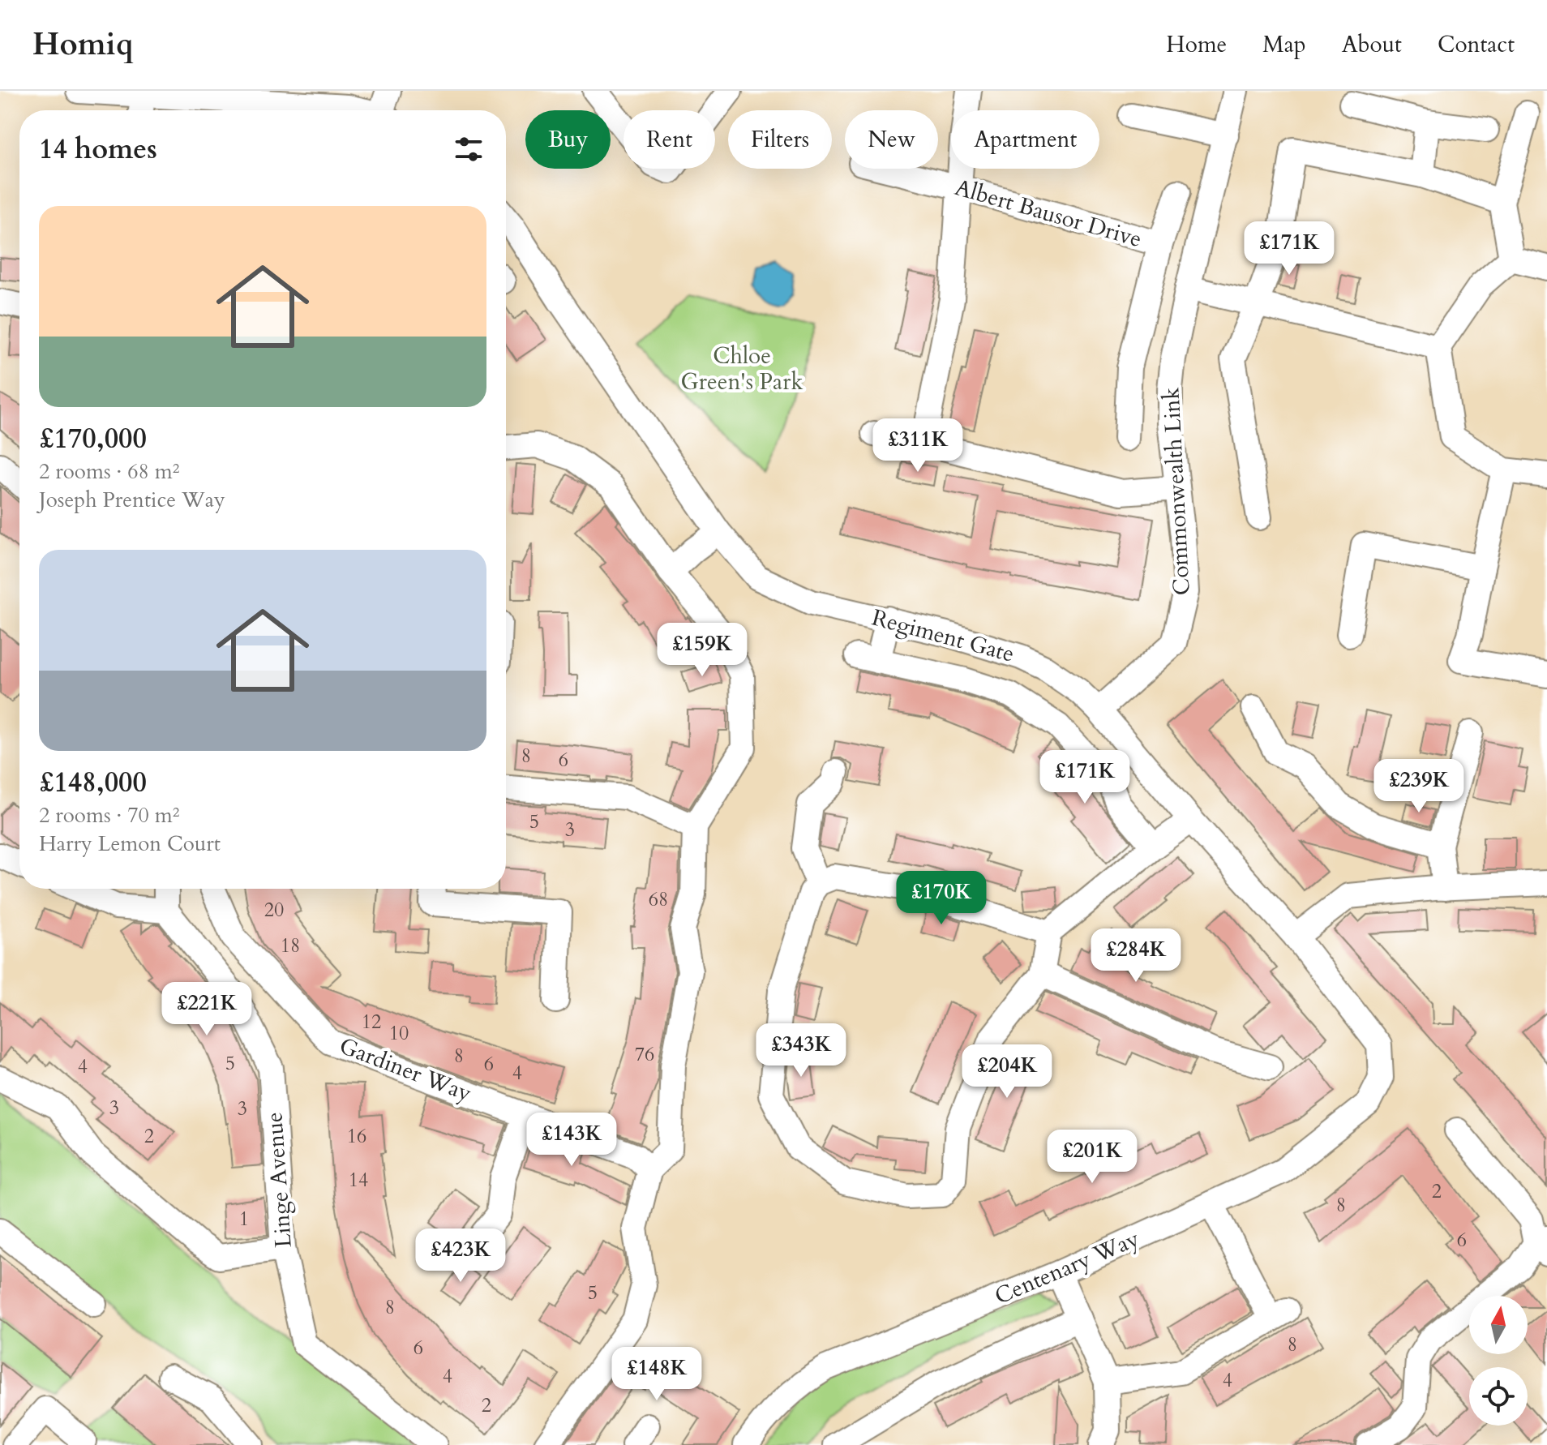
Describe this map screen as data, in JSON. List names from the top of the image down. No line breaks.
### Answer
{"streets":{"street":["Albert Bausor Drive","Commonwealth Link","Regiment Gate","Gardiner Way","Linge Avenue","Centenary Way"]},"crossings":[["Commonwealth Link","Regiment Gate"],["Regiment Gate","Centenary Way"]],"parks":["Chloe Green's Park"],"house_numbers":["8","6","5","3","68","20","18","12","10","76","8","5","6","4","4","3","3","2","16","14","2","8","1","6","5","8","8","6","4","4","2"],"north":"top","page":{"header":"Homiq","nav":["Home","Map","About","Contact"],"chip":["Buy","Rent","Filters","New","Apartment"],"heading":"14 homes","list":[{"name":"£170,000","note":"2 rooms · 68 m² · Joseph Prentice Way"},{"name":"£148,000","note":"2 rooms · 70 m² · Harry Lemon Court"}],"price":["£171K","£311K","£159K","£171K","£239K","£170K","£284K","£221K","£343K","£204K","£143K","£201K","£423K","£148K"]}}
